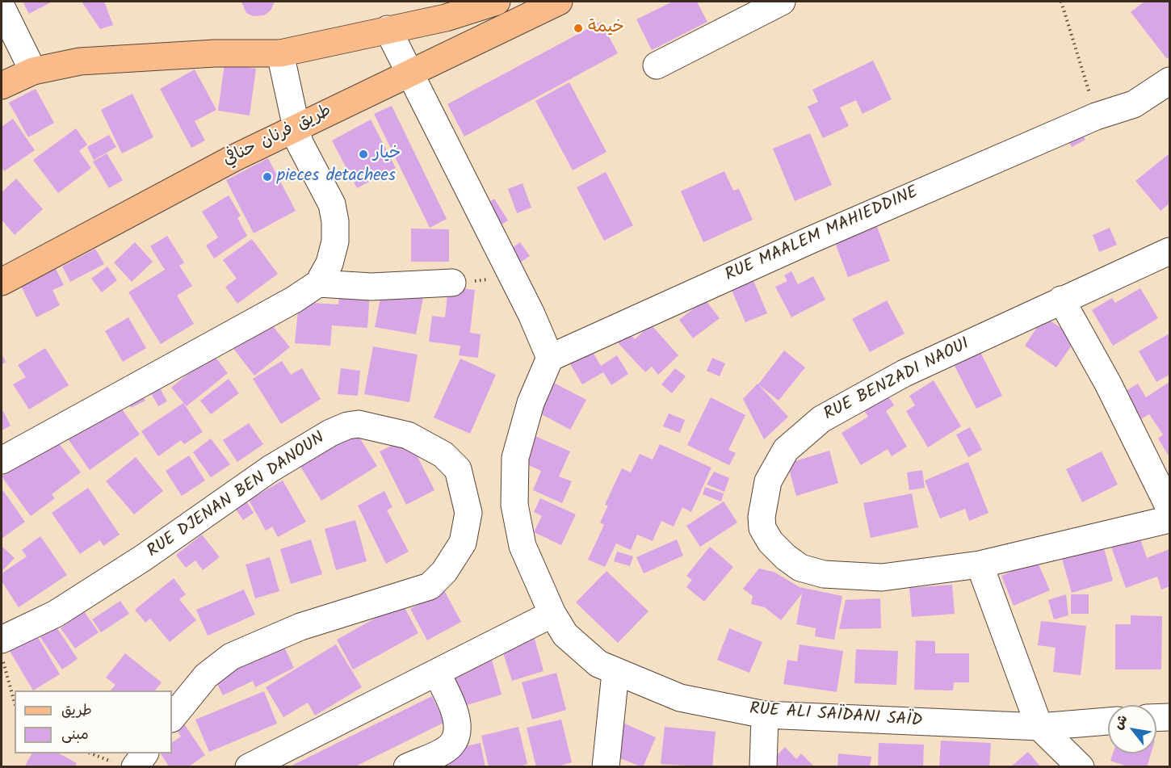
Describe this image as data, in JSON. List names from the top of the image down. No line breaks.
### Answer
{"streets":{"main road":["طريق فرنان حنافي"],"street":["RUE MAALEM MAHIEDDINE","RUE BENZADI NAOUI","RUE DJENAN BEN DANOUN","RUE ALI SAÏDANI SAÏD"]},"crossings":[["RUE MAALEM MAHIEDDINE","RUE ALI SAÏDANI SAÏD"]],"places":["خيمة","خيار","pieces detachees"],"legend":["طريق","مبنى"],"north":"top left"}
